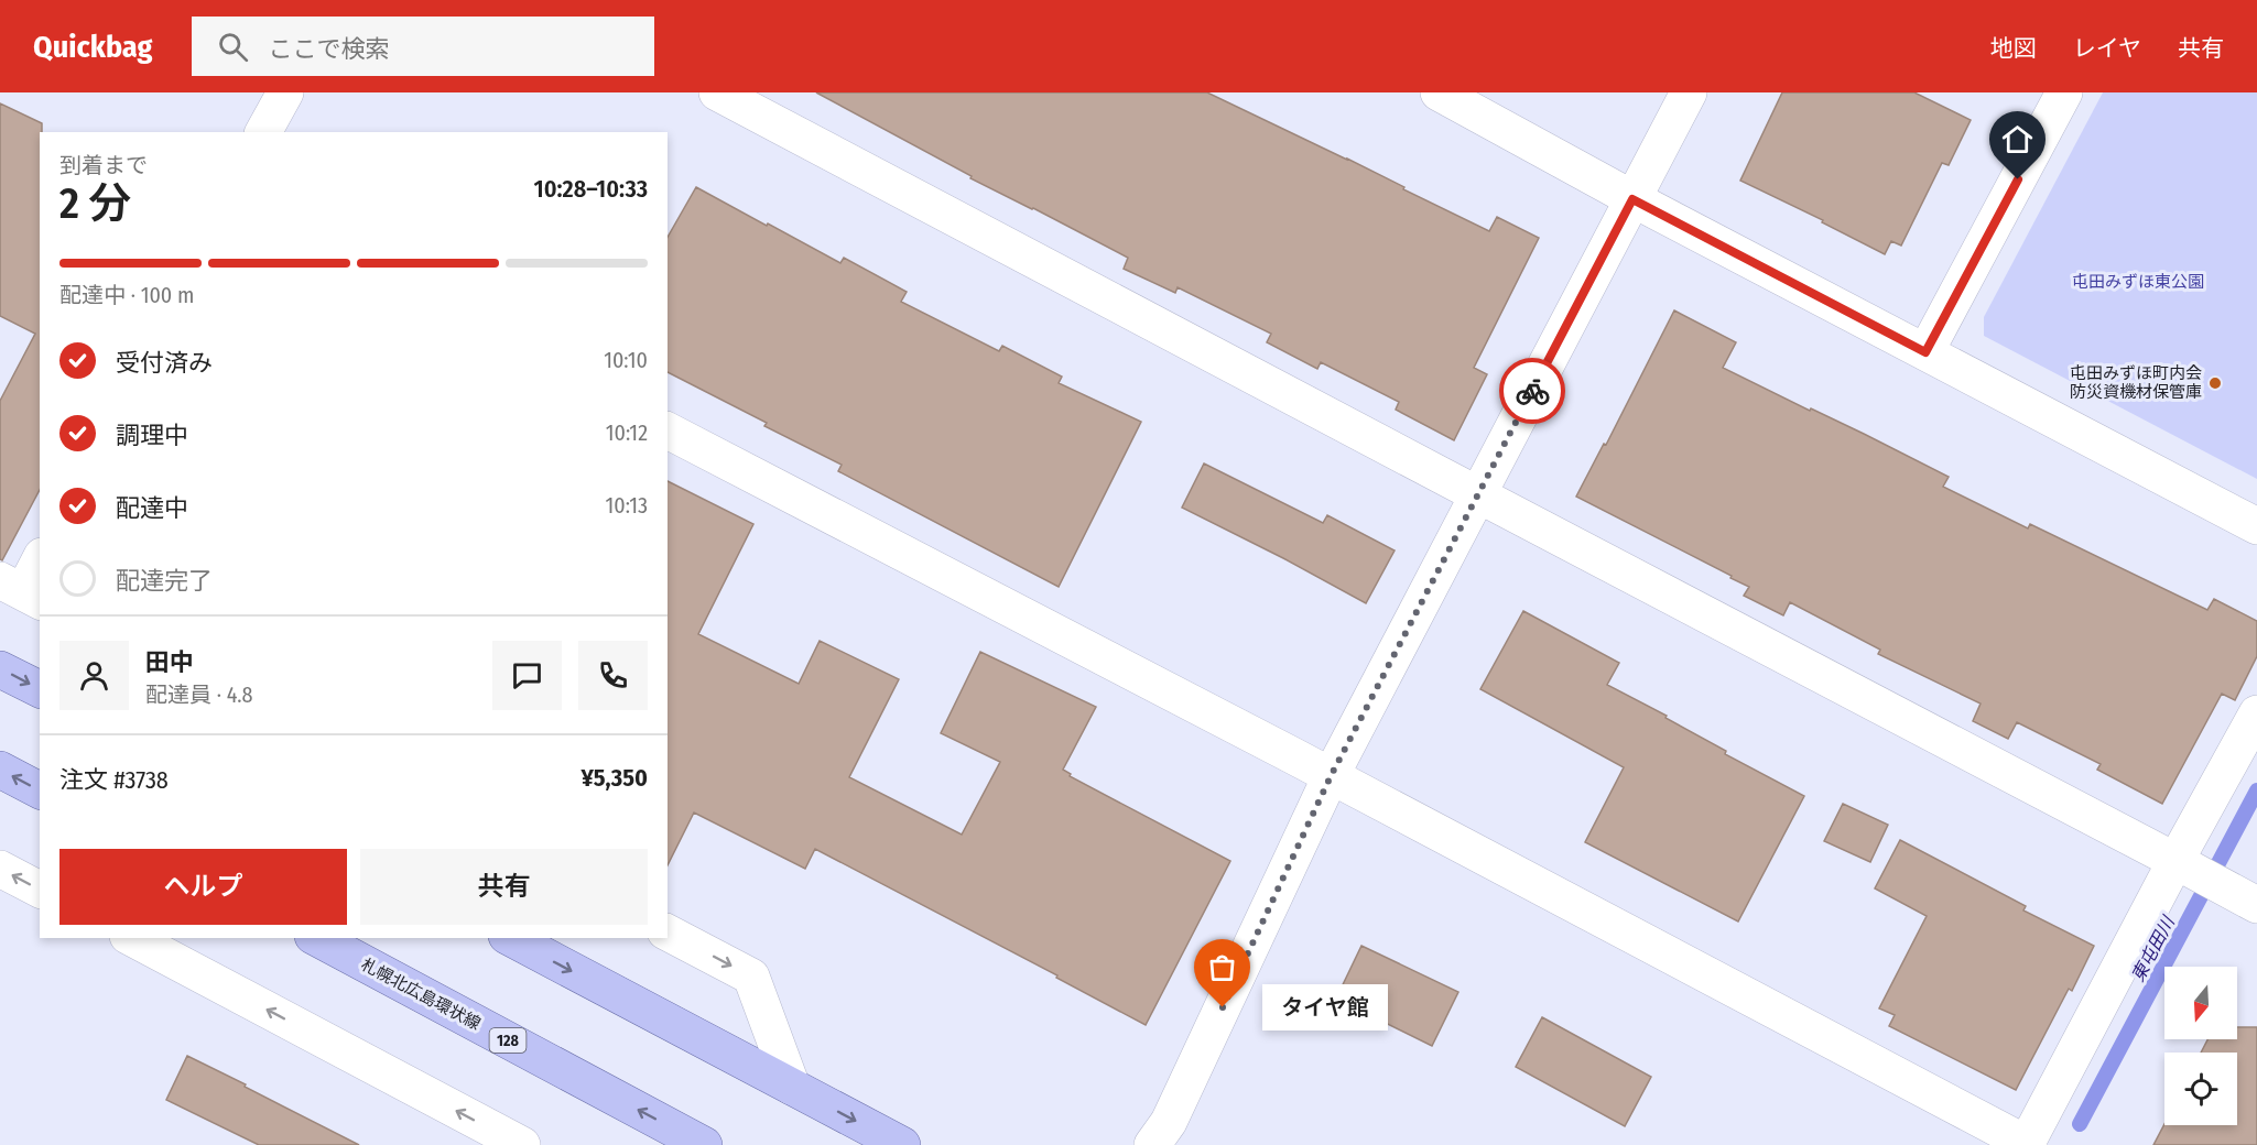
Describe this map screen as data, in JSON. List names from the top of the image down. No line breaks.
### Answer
{"streets":{"main road":["札幌北広島環状線","128"]},"water":["東屯田川"],"parks":["屯田みずほ東公園"],"places":["屯田みずほ町内会 防災資機材保管庫","タイヤ館"],"north":"bottom","page":{"header":"Quickbag","search":"ここで検索","nav":["地図","レイヤ","共有"],"heading":["2 分","到着まで","10:28–10:33"],"panel":["田中","配達員 · 4.8","注文 #3738","¥5,350"],"bar":"配達中 · 100 m","list":[["受付済み","10:10"],["調理中","10:12"],["配達中","10:13"],"配達完了"],"buttons":["ヘルプ","共有"],"bubble":"タイヤ館"}}
